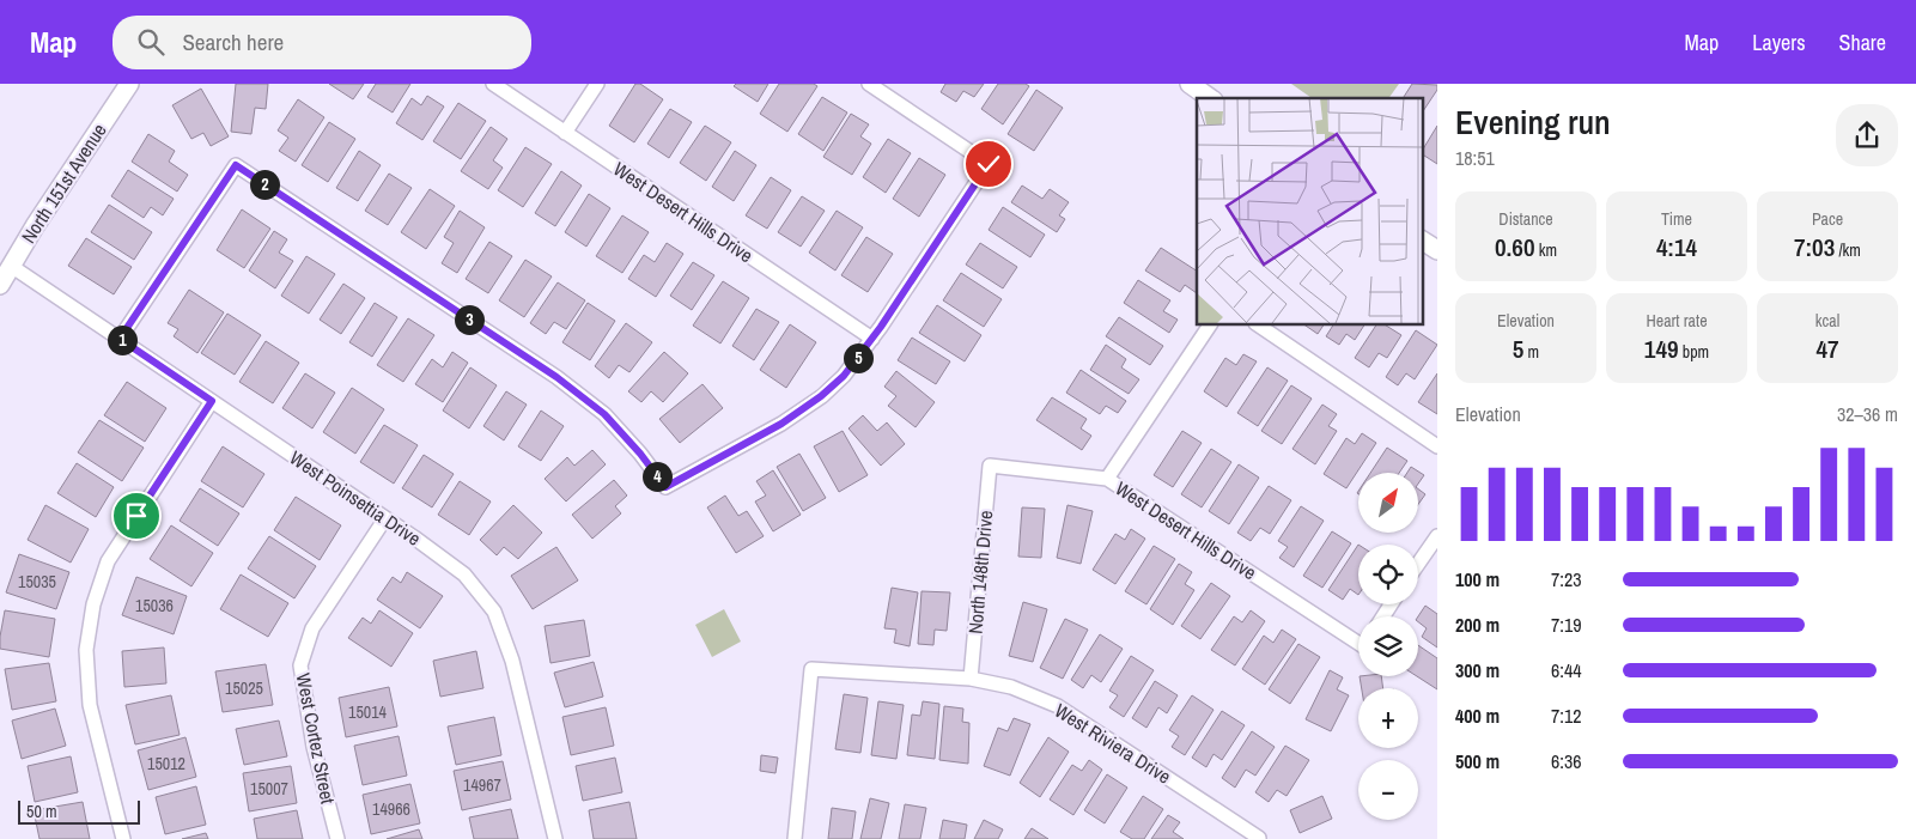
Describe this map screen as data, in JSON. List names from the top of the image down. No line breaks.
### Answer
{"streets":{"street":["North 151st Avenue","West Desert Hills Drive","West Poinsettia Drive","North 148th Drive","West Cortez Street","West Riviera Drive"]},"crossings":[["North 151st Avenue","West Poinsettia Drive"],["West Desert Hills Drive","North 148th Drive"],["West Poinsettia Drive","West Cortez Street"],["North 148th Drive","West Riviera Drive"]],"house_numbers":["15035","15036","15025","15014","15012","14967","15007","14966"],"scale_bar":"50 m","north":"top right","page":{"header":"Map","search":"Search here","nav":["Map","Layers","Share"],"heading":["Evening run","18:51"],"pins":["2","3","1","5","4"],"stats":[["Distance","0.60 km"],["Time","4:14"],["Pace","7:03 /km"],["Elevation","5 m"],["Heart rate","149 bpm"],["kcal","47"]],"chart":["Elevation","32–36 m"],"map_buttons":["+","−"],"list":[{"name":"100 m","note":"7:23"},{"name":"200 m","note":"7:19"},{"name":"300 m","note":"6:44"},{"name":"400 m","note":"7:12"},{"name":"500 m","note":"6:36"}],"scale":"50 m"}}
